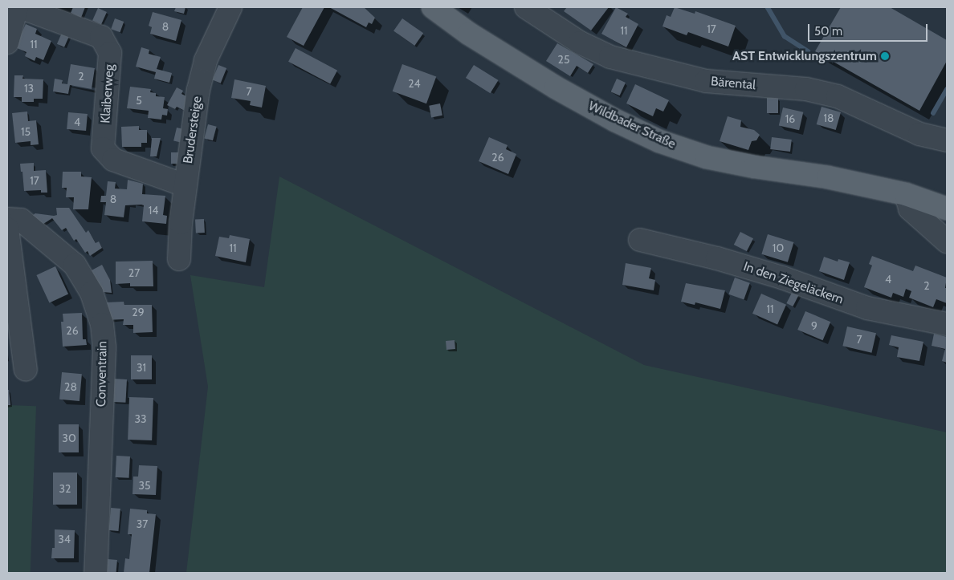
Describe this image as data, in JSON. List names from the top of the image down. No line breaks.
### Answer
{"streets":{"main road":["Wildbader Straße"],"street":["Bärental","Klaiberweg","Brudersteige","In den Ziegeläckern","Conventrain"]},"crossings":[["Klaiberweg","Brudersteige"]],"places":["AST Entwicklungszentrum"],"house_numbers":["8","17","11","11","25","2","24","13","7","5","18","16","4","15","26","17","8","14","11","10","27","4","2","11","29","9","26","7","31","28","33","30","35","32","37","34"],"scale_bar":"50 m"}
